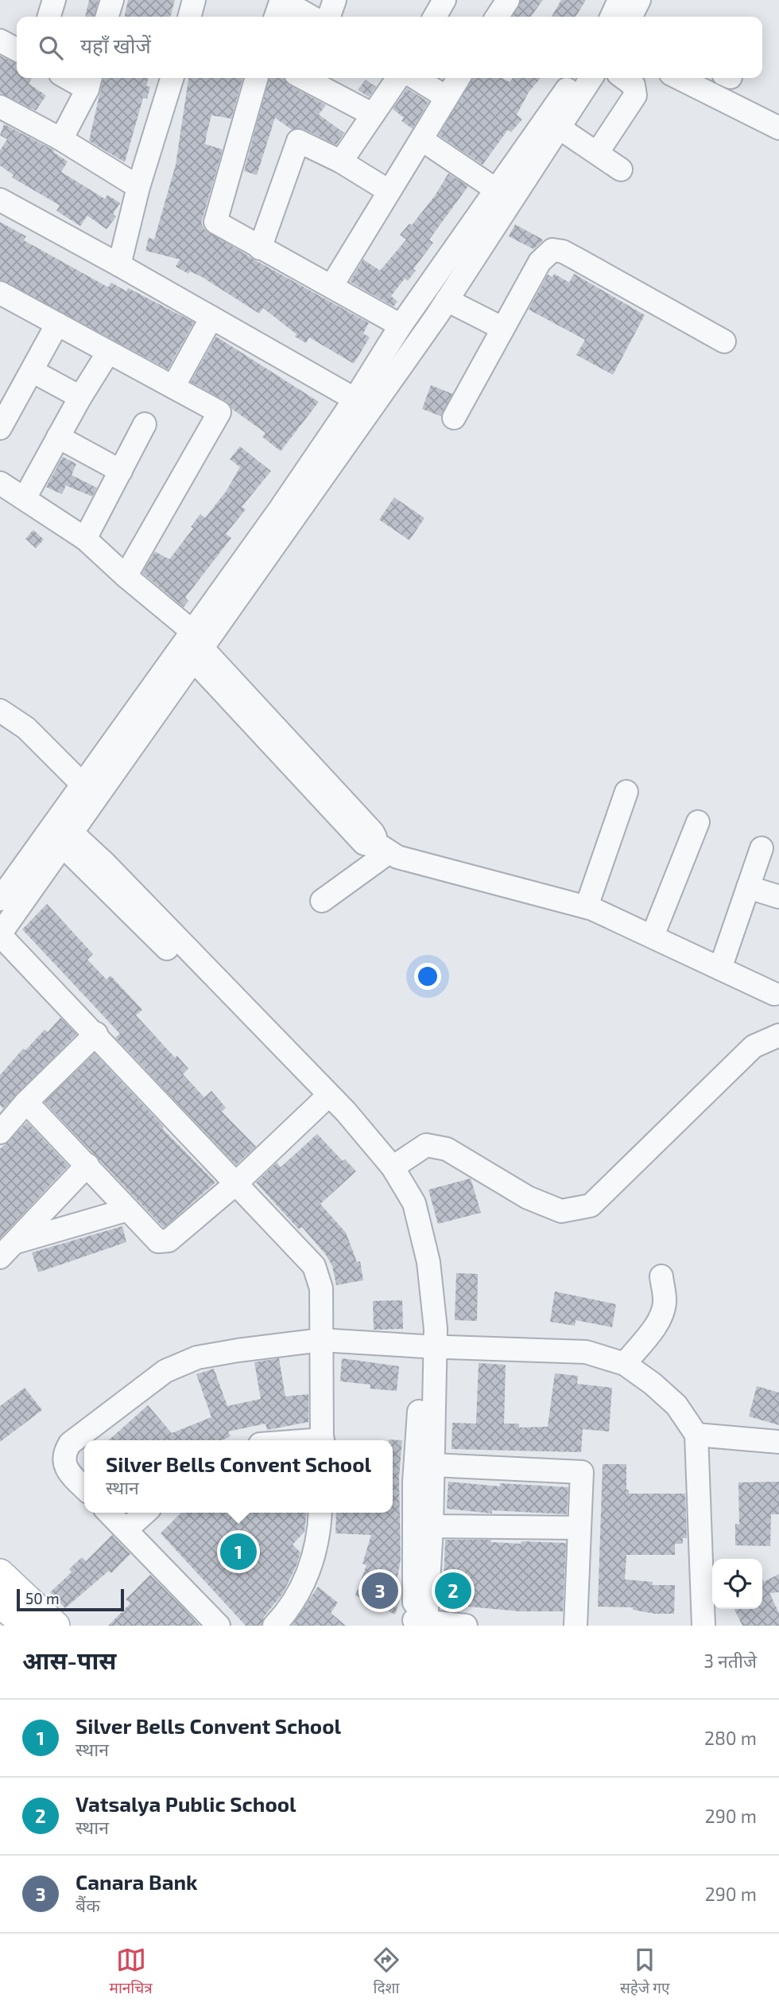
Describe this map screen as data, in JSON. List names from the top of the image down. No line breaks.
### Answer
{"scale_bar":"50 m","page":{"search":"यहाँ खोजें","popup":["Silver Bells Convent School","स्थान"],"pins":["1","2","3"],"scale":"50 m","heading":["आस-पास","3 नतीजे"],"list":[{"mark":"1","name":"Silver Bells Convent School","note":"स्थान","value":"280 m"},{"mark":"2","name":"Vatsalya Public School","note":"स्थान","value":"290 m"},{"mark":"3","name":"Canara Bank","note":"बैंक","value":"290 m"}],"nav":["मानचित्र","दिशा","सहेजे गए"]}}
